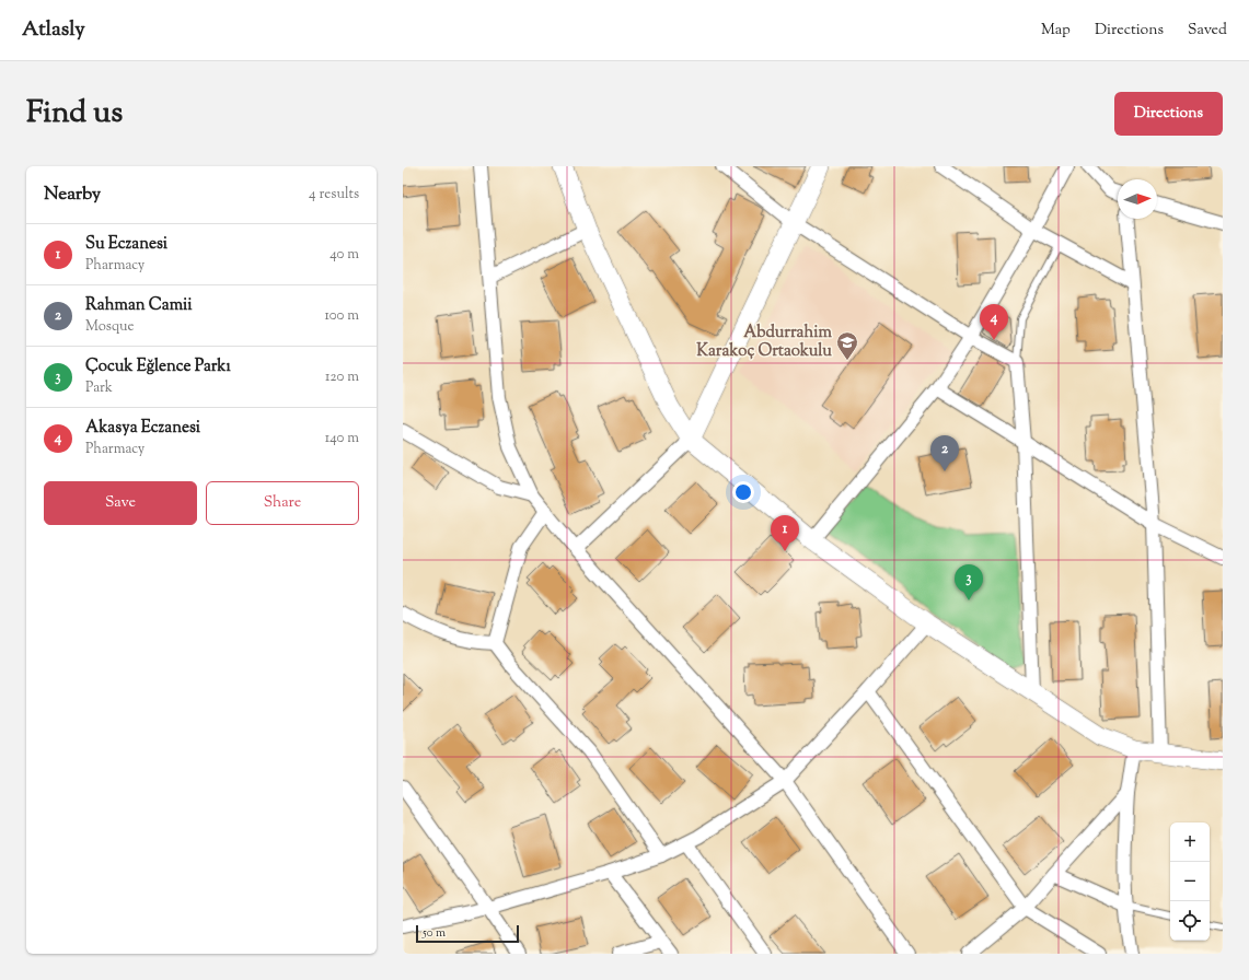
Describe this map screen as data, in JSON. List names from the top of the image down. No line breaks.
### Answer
{"places":{"school or university":["Abdurrahim Karakoç Ortaokulu"]},"scale_bar":"50 m","north":"right","page":{"header":"Atlasly","nav":["Map","Directions","Saved"],"title":"Find us","buttons":["Directions",["Save","Share"]],"heading":["Nearby","4 results"],"list":[{"mark":"1","name":"Su Eczanesi","note":"Pharmacy","value":"40 m"},{"mark":"2","name":"Rahman Camii","note":"Mosque","value":"100 m"},{"mark":"3","name":"Çocuk Eğlence Parkı","note":"Park","value":"120 m"},{"mark":"4","name":"Akasya Eczanesi","note":"Pharmacy","value":"140 m"}],"pins":["4","2","1","3"],"map_buttons":["+","−"],"scale":"50 m"}}
